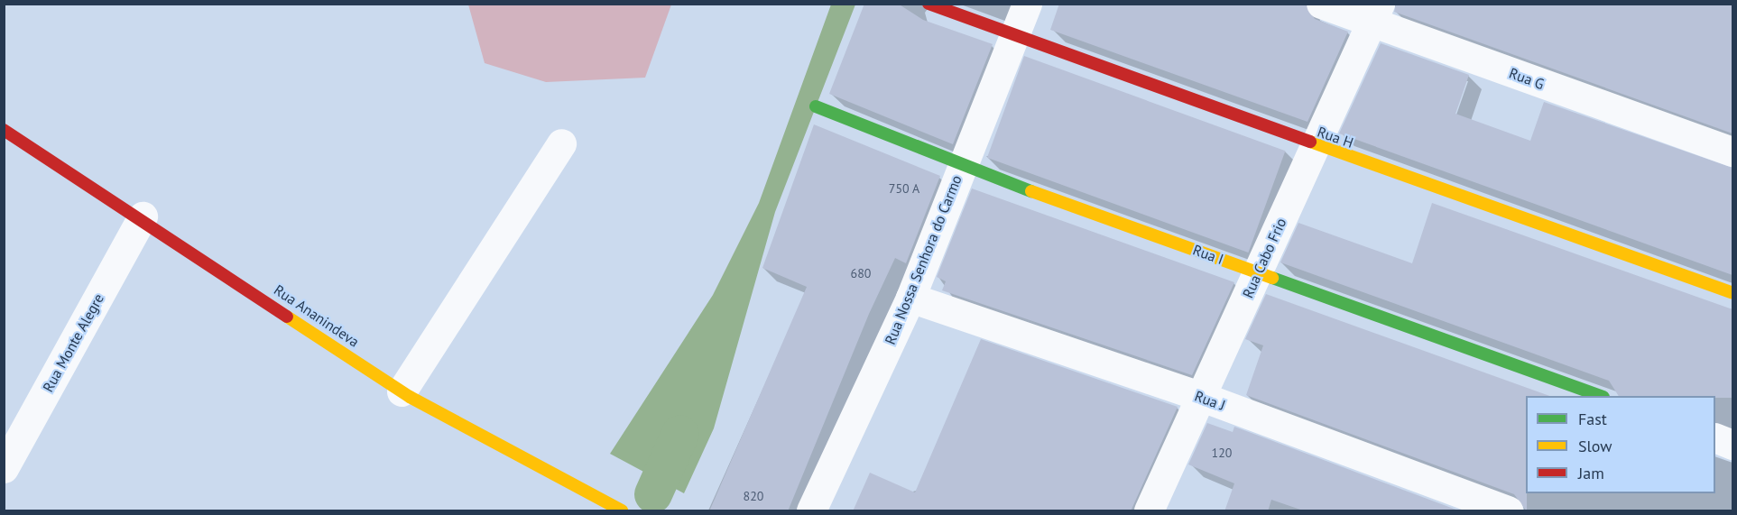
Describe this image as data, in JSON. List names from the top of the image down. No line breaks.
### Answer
{"streets":{"street":["Rua G","Rua H","Rua I","Rua Cabo Frio","Rua Nossa Senhora do Carmo","Rua Ananindeva","Rua Monte Alegre","Rua J"]},"crossings":[["Rua G","Rua Cabo Frio"],["Rua H","Rua Cabo Frio"],["Rua H","Rua Nossa Senhora do Carmo"],["Rua I","Rua Cabo Frio"],["Rua I","Rua Nossa Senhora do Carmo"],["Rua Cabo Frio","Rua J"],["Rua Nossa Senhora do Carmo","Rua J"],["Rua Ananindeva","Rua Monte Alegre"]],"house_numbers":["750 A","680","120","820"],"legend":["Fast","Slow","Jam"]}
